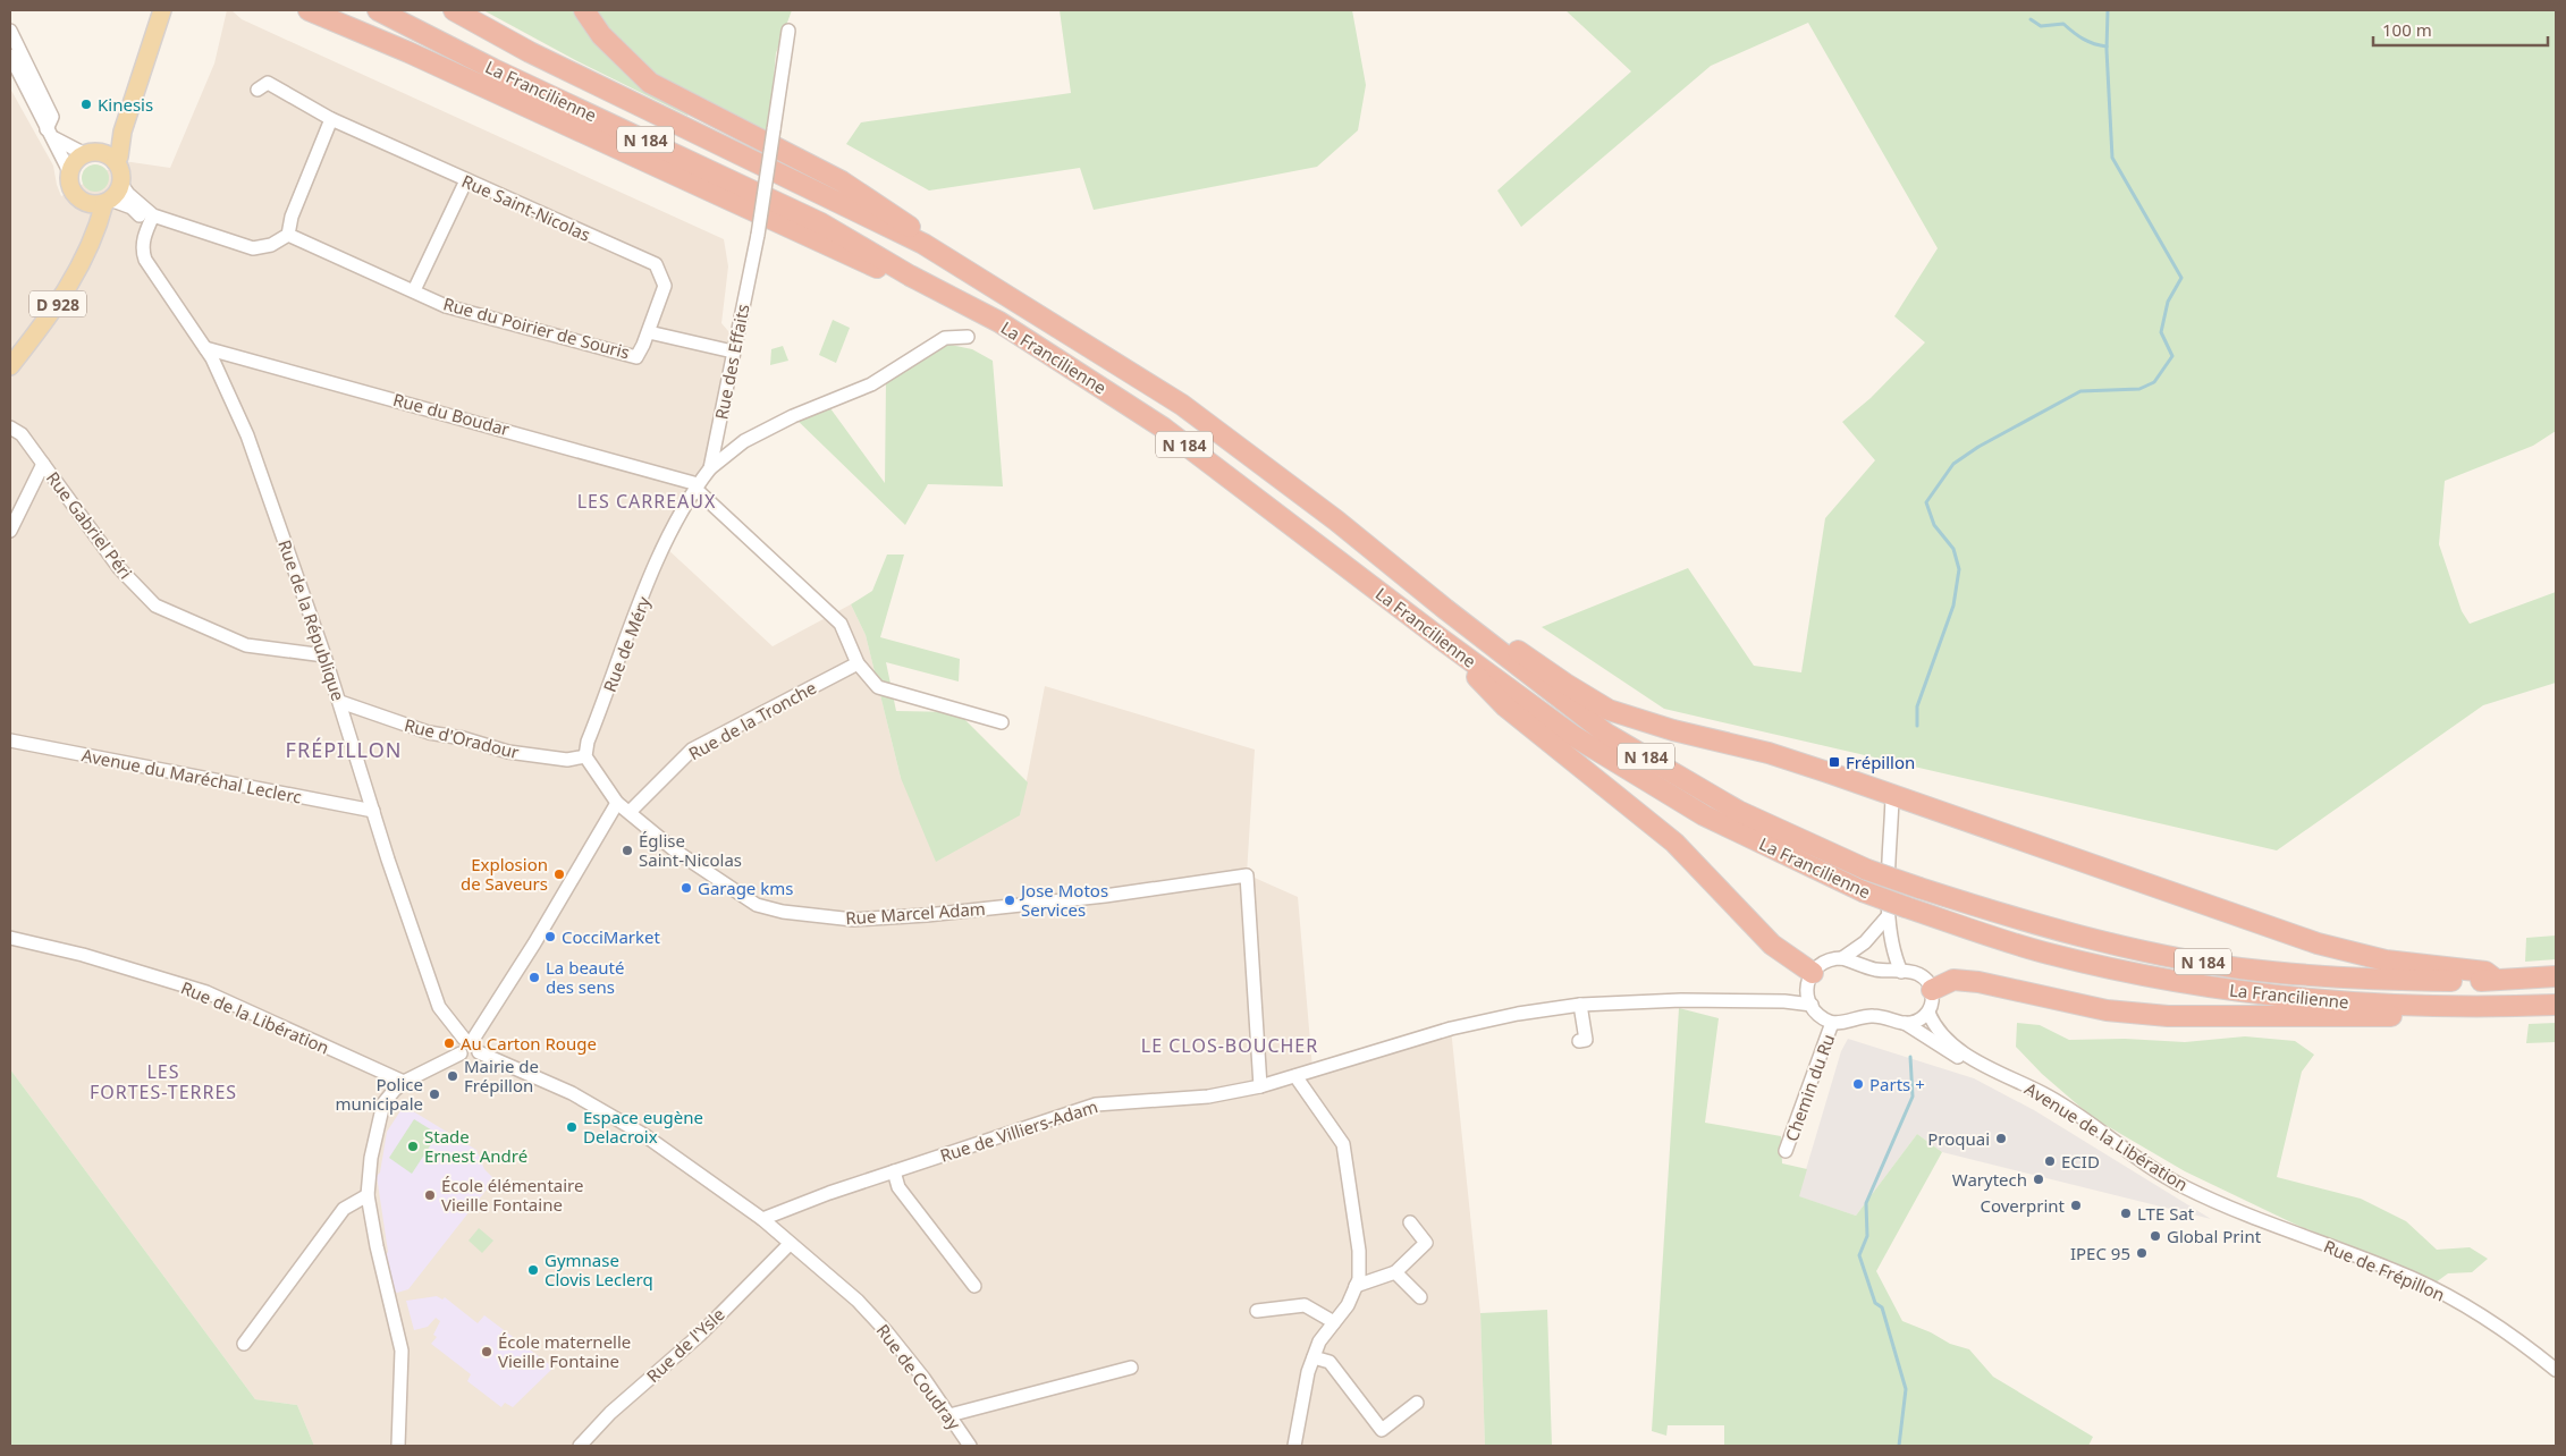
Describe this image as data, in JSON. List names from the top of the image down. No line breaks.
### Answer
{"streets":{"highway":["La Francilienne","N 184"],"main road":["D 928"],"street":["Rue Saint-Nicolas","Rue du Poirier de Souris","Rue des Effaits","Rue du Boudar","Rue Gabriel Péri","Rue de la République","Rue de Méry","Rue de la Tronche","Rue d'Oradour","Avenue du Maréchal Leclerc","Rue Marcel Adam","Rue de la Libération","Chemin du Ru","Rue de Villiers-Adam","Avenue de la Libération","Rue de Frépillon","Rue de l'Ysle","Rue de Coudray"]},"crossings":[["Rue Saint-Nicolas","Rue du Poirier de Souris"],["Rue du Poirier de Souris","Rue des Effaits"],["Rue des Effaits","Rue du Boudar"],["Rue des Effaits","Rue de Méry"],["Rue du Boudar","Rue de la République"],["Rue du Boudar","Rue de Méry"],["Rue Gabriel Péri","Rue de la République"],["Rue de la République","Rue d'Oradour"],["Rue de la République","Avenue du Maréchal Leclerc"],["Rue de la République","Rue de Coudray"],["Rue de Méry","Rue d'Oradour"],["Rue de la Tronche","Rue Marcel Adam"],["Rue Marcel Adam","Rue de Villiers-Adam"],["Rue de Villiers-Adam","Rue de Coudray"],["Avenue de la Libération","Rue de Frépillon"],["Rue de l'Ysle","Rue de Coudray"]],"districts":["LES CARREAUX","FRÉPILLON","LE CLOS-BOUCHER","LES FORTES-TERRES"],"places":{"other":["Kinesis","Église Saint-Nicolas","Explosion de Saveurs","Garage kms","Jose Motos Services","CocciMarket","La beauté des sens","Au Carton Rouge","Mairie de Frépillon","Parts +","Police municipale","Espace eugène Delacroix","Proquai","Stade Ernest André","ECID","Warytech","École élémentaire Vieille Fontaine","Coverprint","LTE Sat","Global Print","IPEC 95","Gymnase Clovis Leclerq","École maternelle Vieille Fontaine"],"transit":["Frépillon"]},"scale_bar":"100 m"}
